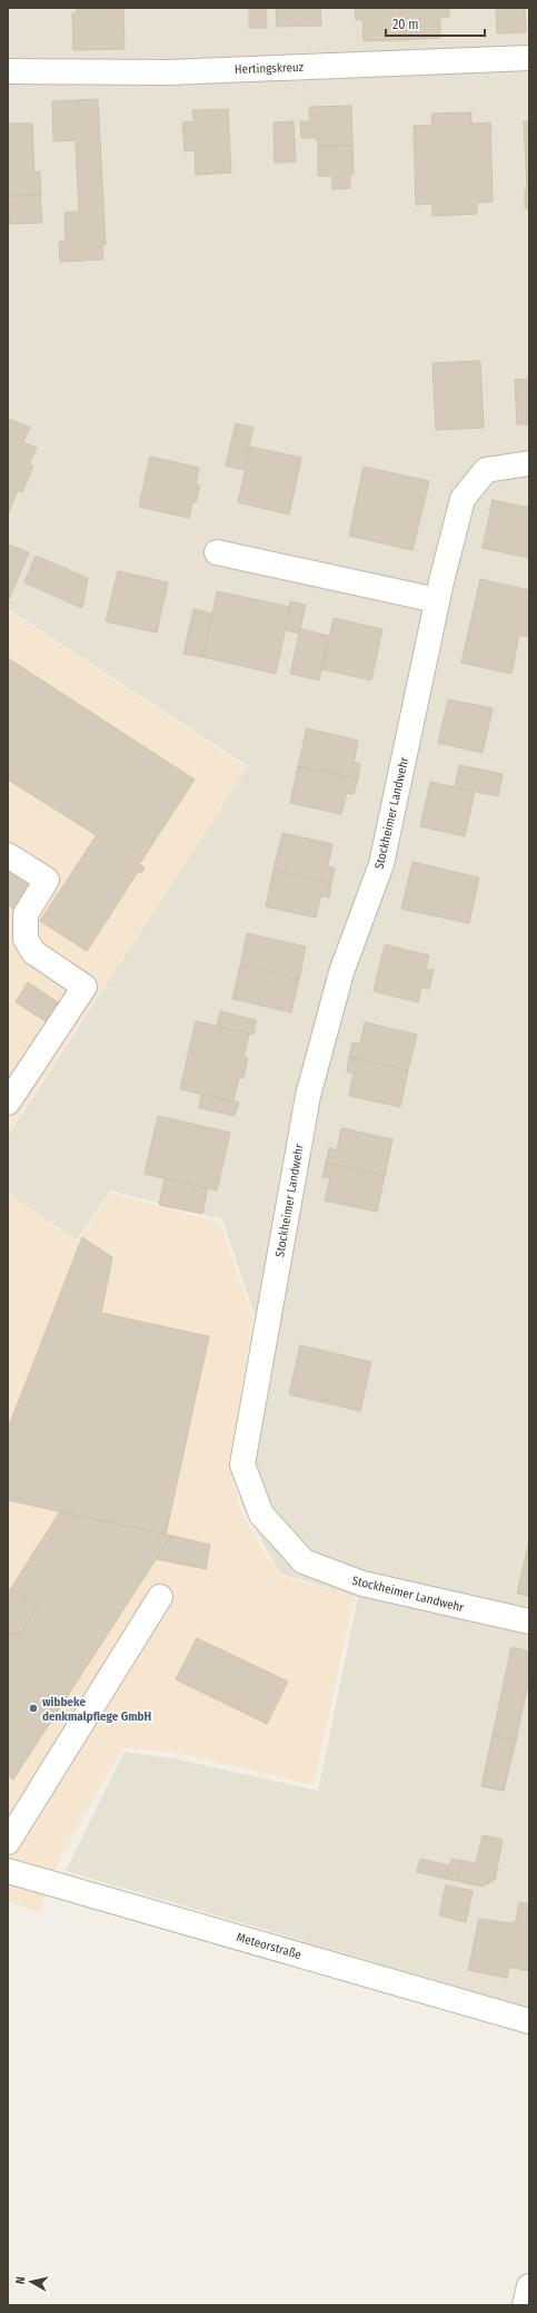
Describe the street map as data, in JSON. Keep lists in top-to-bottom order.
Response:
{
  "streets": {
    "street": ["Hertingskreuz", "Stockheimer Landwehr", "Meteorstraße"]
  },
  "places": ["wibbeke denkmalpflege GmbH"],
  "scale_bar": "20 m",
  "north": "left"
}
